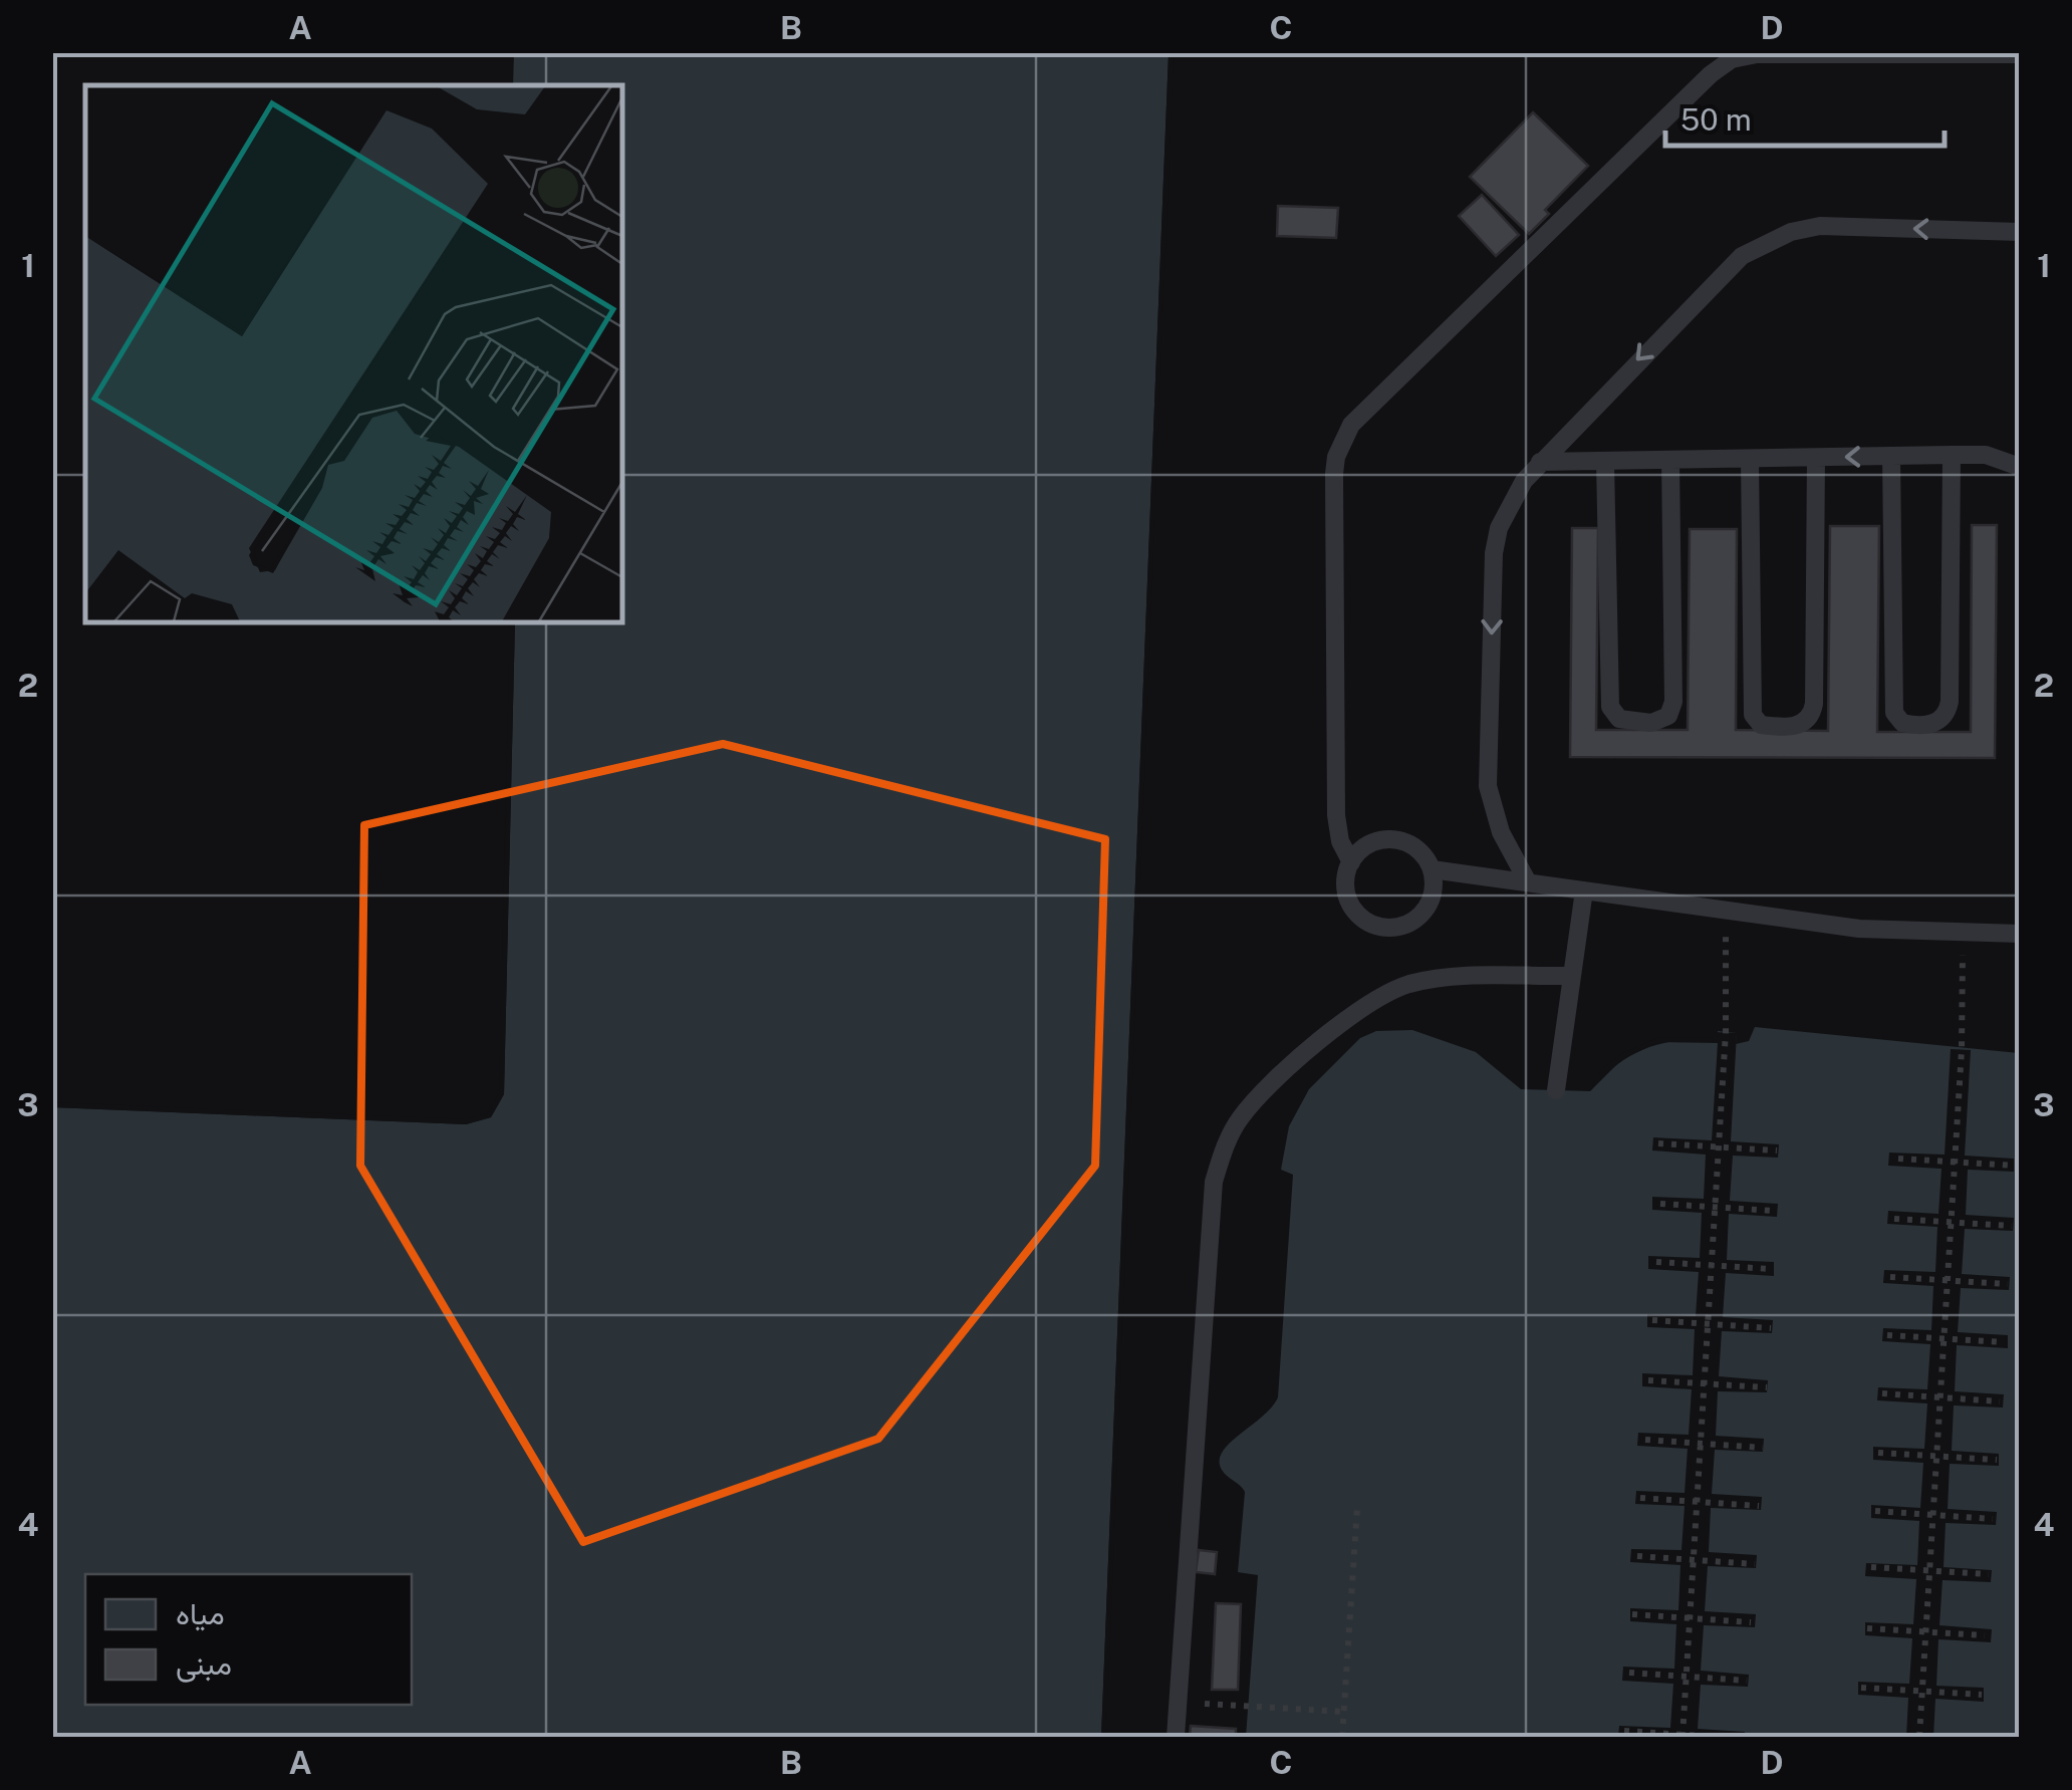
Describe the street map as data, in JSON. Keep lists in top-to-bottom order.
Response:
{
  "legend": ["مياه", "مبنى"],
  "scale_bar": "50 m",
  "grid": {
    "columns": [
      "A",
      "B",
      "C",
      "D"
    ],
    "rows": [
      "1",
      "2",
      "3",
      "4"
    ]
  }
}
